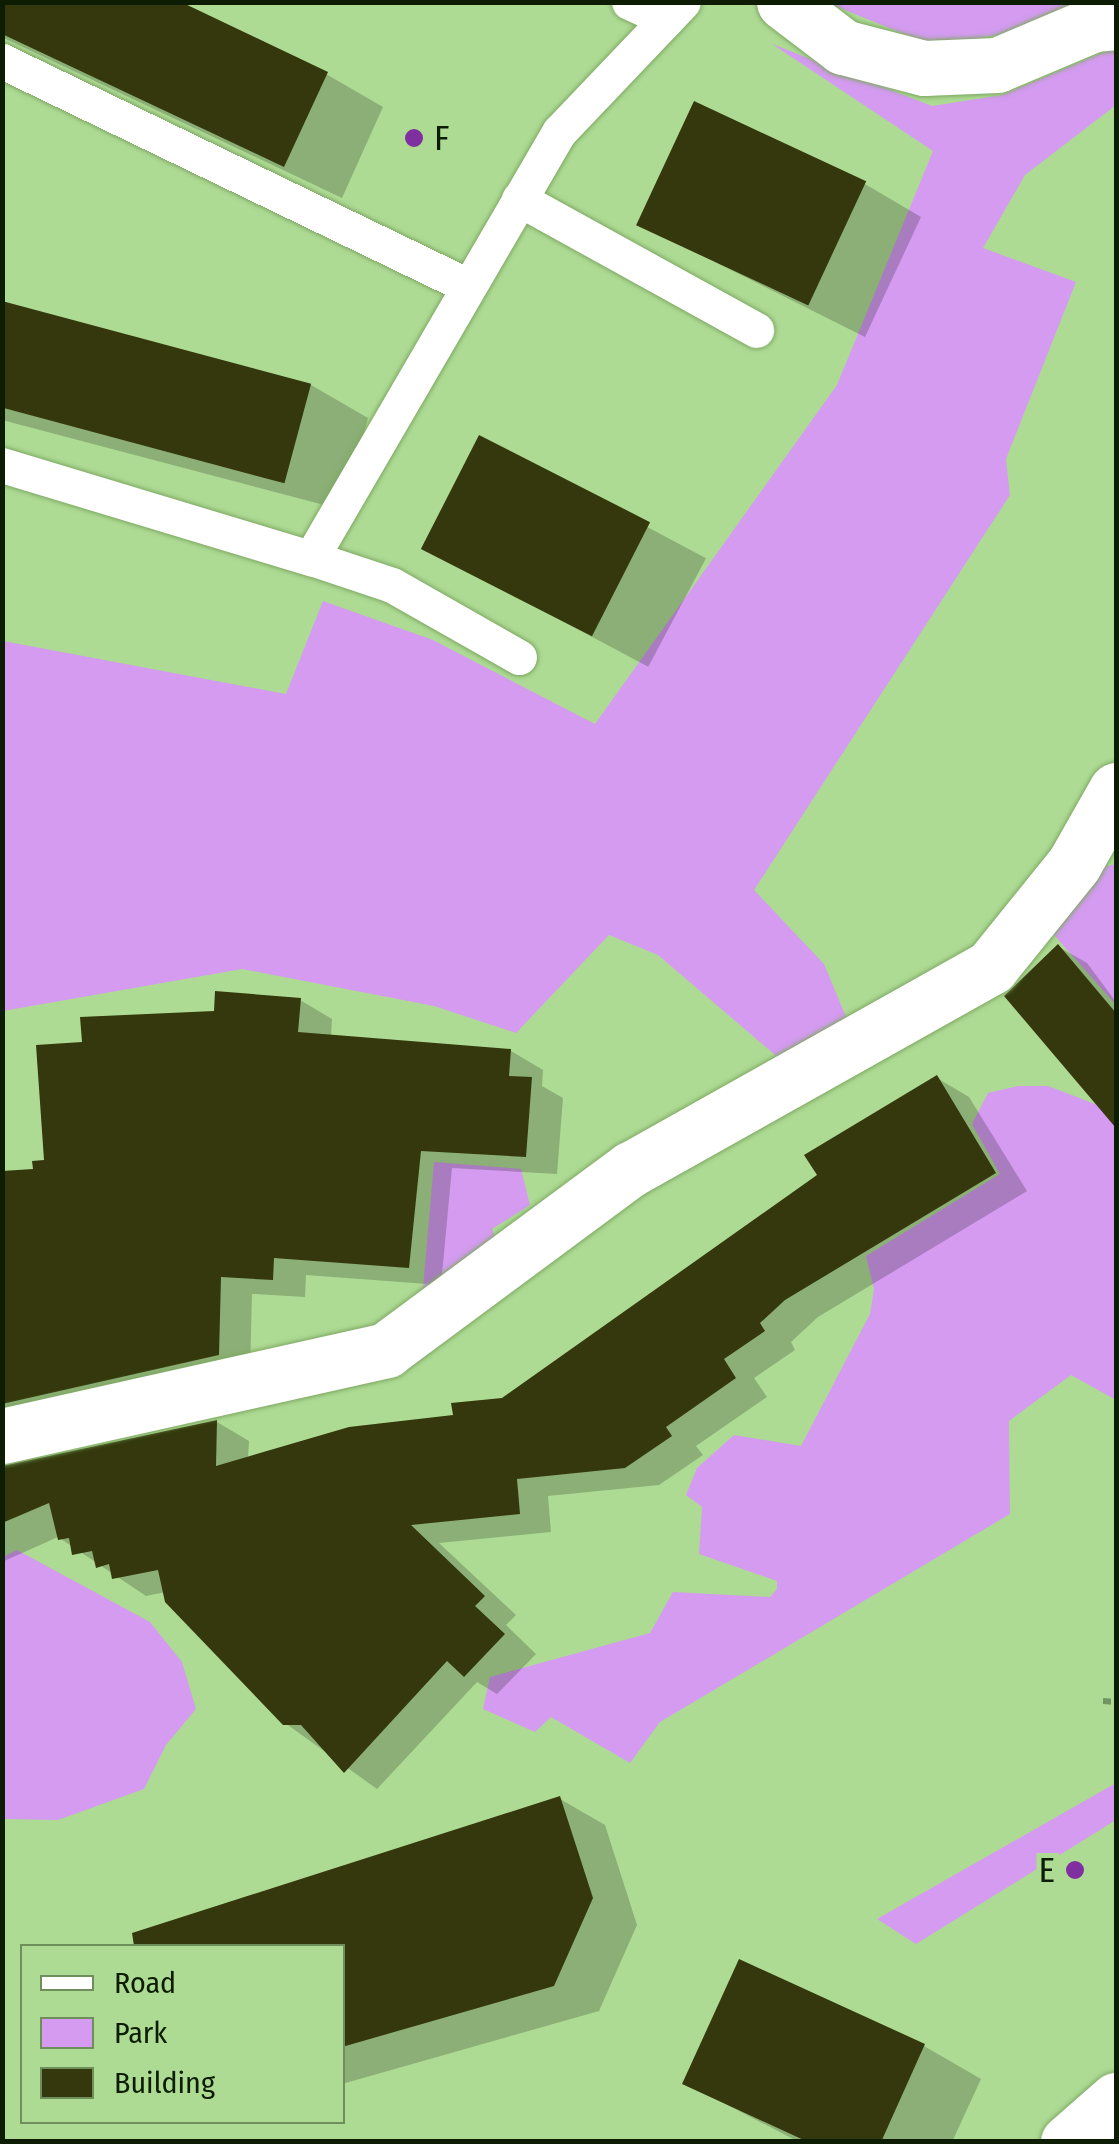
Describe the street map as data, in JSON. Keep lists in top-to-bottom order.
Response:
{
  "places": ["F", "E"],
  "legend": ["Road", "Park", "Building"]
}
